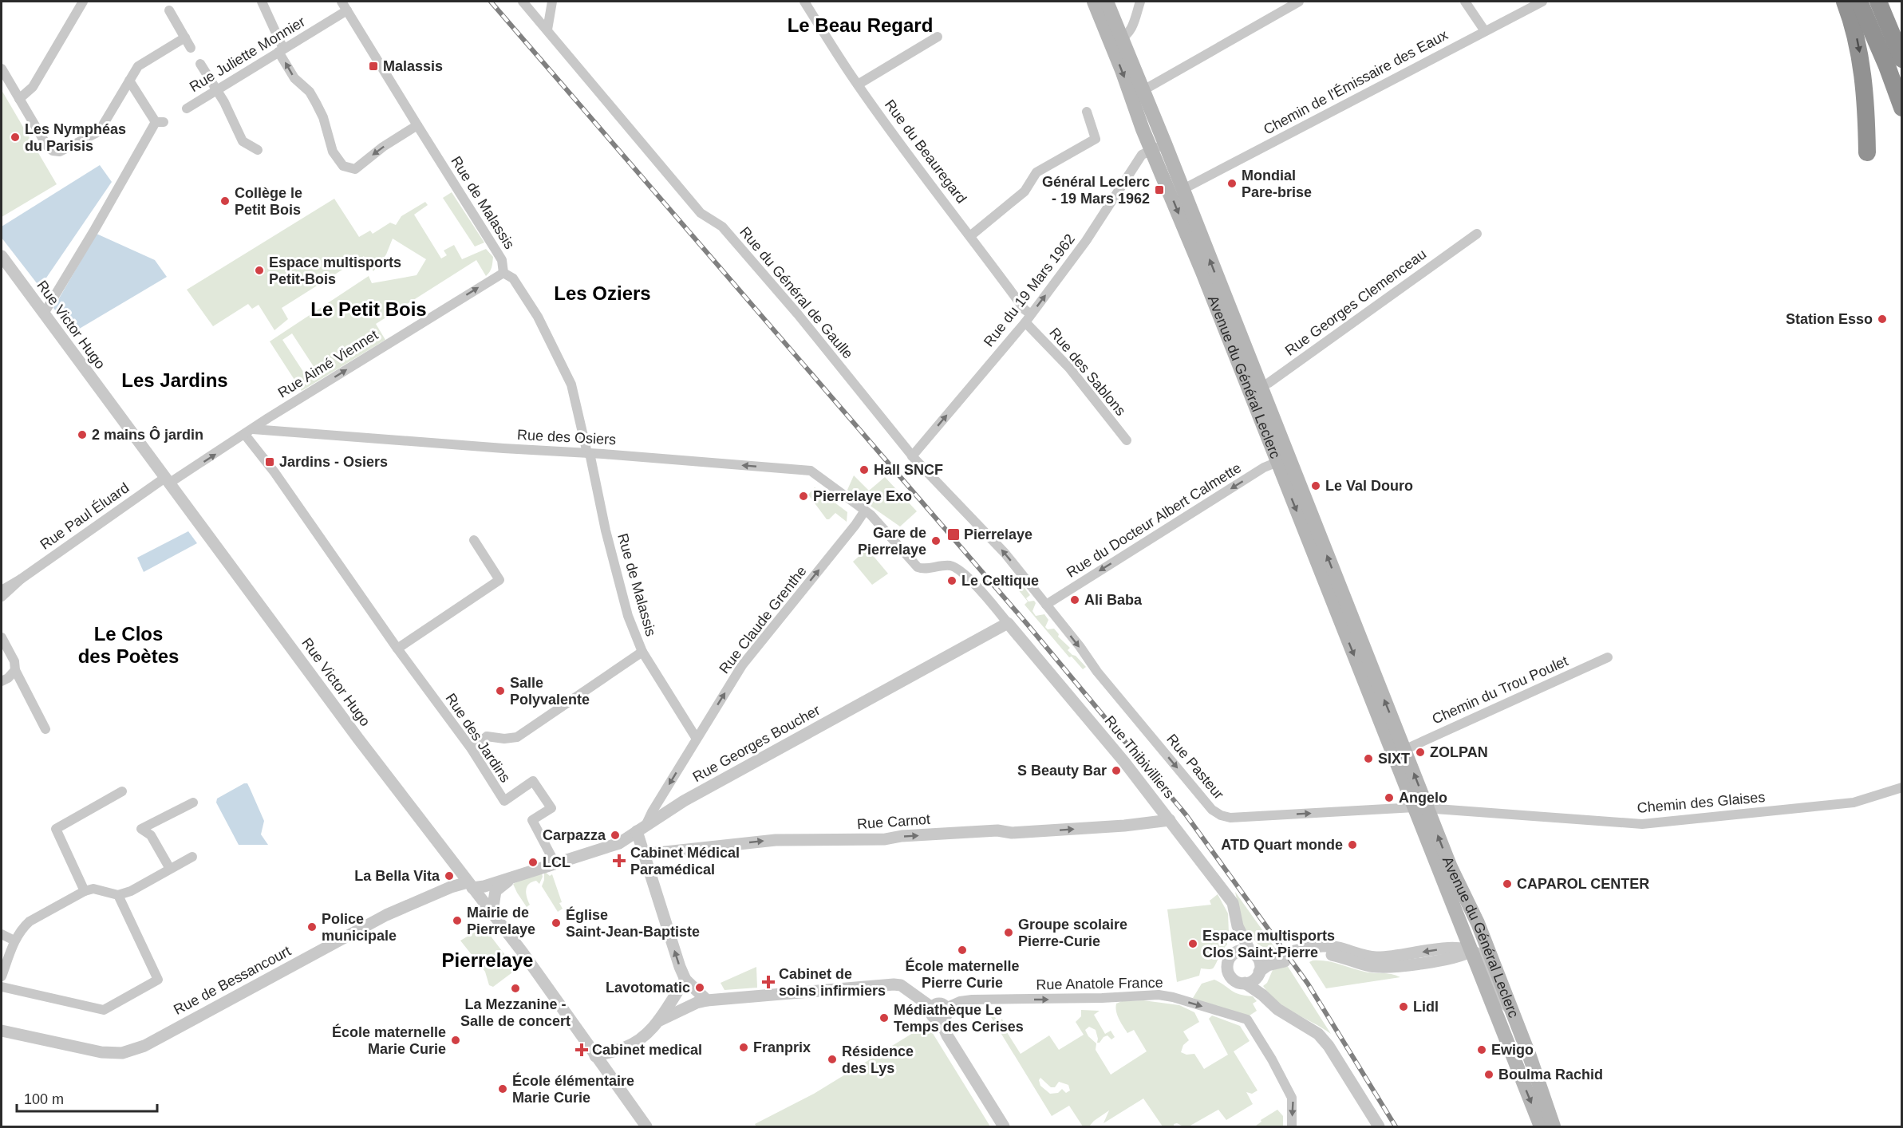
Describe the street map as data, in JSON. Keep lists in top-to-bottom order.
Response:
{
  "streets": {
    "main road": ["Avenue du Général Leclerc"],
    "street": [
      "Rue Juliette Monnier",
      "Chemin de l'Émissaire des Eaux",
      "Rue du Beauregard",
      "Rue de Malassis",
      "Rue du 19 Mars 1962",
      "Rue du Général de Gaulle",
      "Rue Georges Clemenceau",
      "Rue Victor Hugo",
      "Rue Aimé Viennet",
      "Rue des Sablons",
      "Rue des Osiers",
      "Rue Paul Éluard",
      "Rue du Docteur Albert Calmette",
      "Rue Claude Grenthe",
      "Chemin du Trou Poulet",
      "Rue des Jardins",
      "Rue Georges Boucher",
      "Rue Thibivilliers",
      "Rue Pasteur",
      "Chemin des Glaises",
      "Rue Carnot",
      "Rue de Bessancourt",
      "Rue Anatole France"
    ]
  },
  "crossings": [
    ["Rue Juliette Monnier", "Rue de Malassis"],
    ["Chemin de l'Émissaire des Eaux", "Avenue du Général Leclerc"],
    ["Rue du Beauregard", "Rue du 19 Mars 1962"],
    ["Rue du Beauregard", "Rue des Sablons"],
    ["Rue de Malassis", "Rue Aimé Viennet"],
    ["Rue de Malassis", "Rue des Osiers"],
    ["Rue de Malassis", "Rue Claude Grenthe"],
    ["Rue du 19 Mars 1962", "Rue du Général de Gaulle"],
    ["Rue du 19 Mars 1962", "Rue des Sablons"],
    ["Rue du 19 Mars 1962", "Avenue du Général Leclerc"],
    ["Rue du Général de Gaulle", "Rue du Docteur Albert Calmette"],
    ["Rue du Général de Gaulle", "Rue Pasteur"],
    ["Rue Georges Clemenceau", "Avenue du Général Leclerc"],
    ["Rue Victor Hugo", "Rue Aimé Viennet"],
    ["Rue Victor Hugo", "Rue Paul Éluard"],
    ["Rue Victor Hugo", "Rue Georges Boucher"],
    ["Rue Victor Hugo", "Rue de Bessancourt"],
    ["Rue Aimé Viennet", "Rue des Osiers"],
    ["Rue Aimé Viennet", "Rue Paul Éluard"],
    ["Rue Aimé Viennet", "Rue des Jardins"],
    ["Avenue du Général Leclerc", "Rue du Docteur Albert Calmette"],
    ["Avenue du Général Leclerc", "Chemin du Trou Poulet"],
    ["Avenue du Général Leclerc", "Rue Pasteur"],
    ["Avenue du Général Leclerc", "Chemin des Glaises"],
    ["Rue des Osiers", "Rue Claude Grenthe"],
    ["Rue des Osiers", "Rue des Jardins"],
    ["Rue des Osiers", "Rue Georges Boucher"],
    ["Rue des Osiers", "Rue Thibivilliers"],
    ["Rue du Docteur Albert Calmette", "Rue Pasteur"],
    ["Rue Claude Grenthe", "Rue Georges Boucher"],
    ["Rue des Jardins", "Rue Georges Boucher"],
    ["Rue Georges Boucher", "Rue Thibivilliers"],
    ["Rue Georges Boucher", "Rue de Bessancourt"],
    ["Rue Thibivilliers", "Rue Carnot"],
    ["Rue Pasteur", "Chemin des Glaises"]
  ],
  "one_way": [
    "Rue du 19 Mars 1962",
    "Rue Aimé Viennet",
    "Rue du Docteur Albert Calmette",
    "Rue Pasteur",
    "Rue Carnot",
    "Rue Anatole France"
  ],
  "districts": [
    "Le Beau Regard",
    "Les Oziers",
    "Le Petit Bois",
    "Les Jardins",
    "Le Clos des Poètes",
    "Pierrelaye"
  ],
  "places": {
    "transit": [
      "Malassis",
      "Général Leclerc - 19 Mars 1962",
      "Jardins - Osiers",
      "Pierrelaye"
    ],
    "other": [
      "Les Nymphéas du Parisis",
      "Mondial Pare-brise",
      "Collège le Petit Bois",
      "Espace multisports Petit-Bois",
      "Station Esso",
      "2 mains Ô jardin",
      "Hall SNCF",
      "Le Val Douro",
      "Pierrelaye Exo",
      "Gare de Pierrelaye",
      "Le Celtique",
      "Ali Baba",
      "Salle Polyvalente",
      "ZOLPAN",
      "SIXT",
      "S Beauty Bar",
      "Angelo",
      "Carpazza",
      "ATD Quart monde",
      "LCL",
      "La Bella Vita",
      "CAPAROL CENTER",
      "Mairie de Pierrelaye",
      "Église Saint-Jean-Baptiste",
      "Police municipale",
      "Groupe scolaire Pierre-Curie",
      "Espace multisports Clos Saint-Pierre",
      "École maternelle Pierre Curie",
      "Lavotomatic",
      "La Mezzanine - Salle de concert",
      "Lidl",
      "Médiathèque Le Temps des Cerises",
      "École maternelle Marie Curie",
      "Franprix",
      "Ewigo",
      "Résidence des Lys",
      "Boulma Rachid",
      "École élémentaire Marie Curie"
    ],
    "health": ["Cabinet Médical Paramédical", "Cabinet de soins infirmiers", "Cabinet medical"]
  },
  "scale_bar": "100 m"
}
